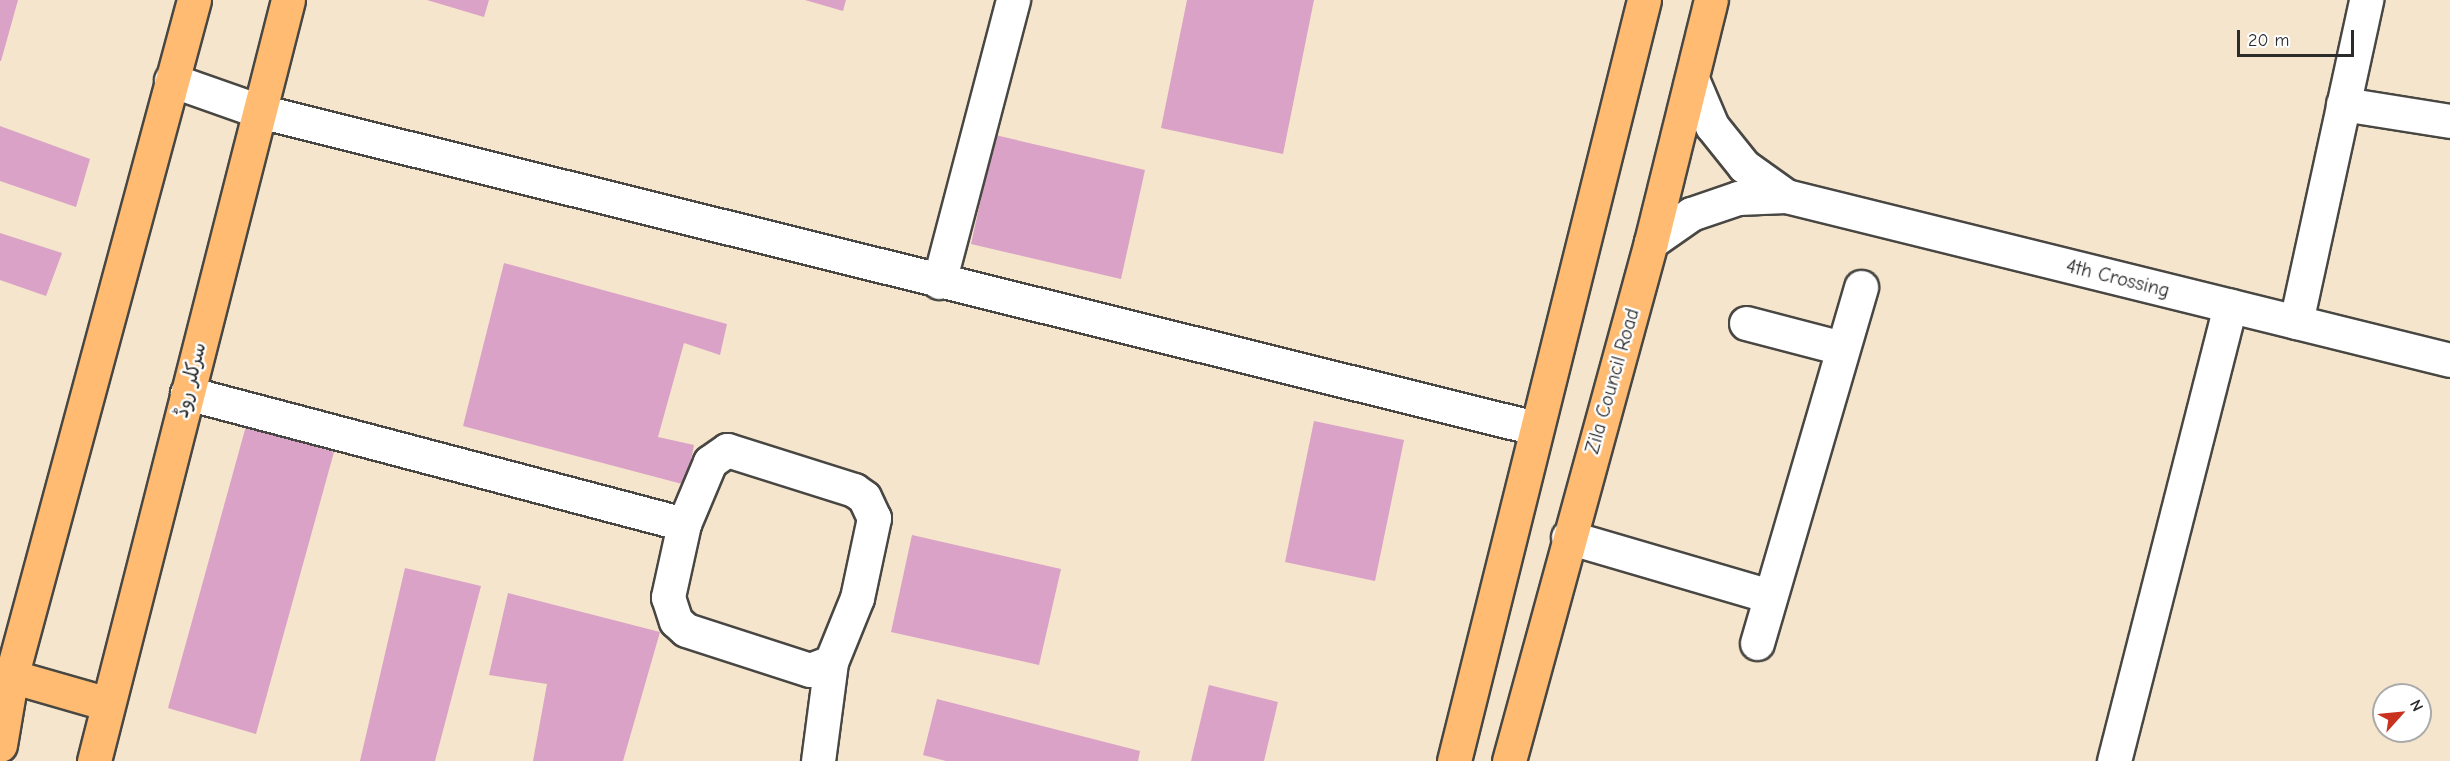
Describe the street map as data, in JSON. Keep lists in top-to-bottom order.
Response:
{
  "streets": {
    "main road": ["سرکلر روڈ", "Zila Council Road"],
    "street": ["4th Crossing"]
  },
  "crossings": [
    ["4th Crossing", "Zila Council Road"]
  ],
  "scale_bar": "20 m",
  "north": "top right"
}
